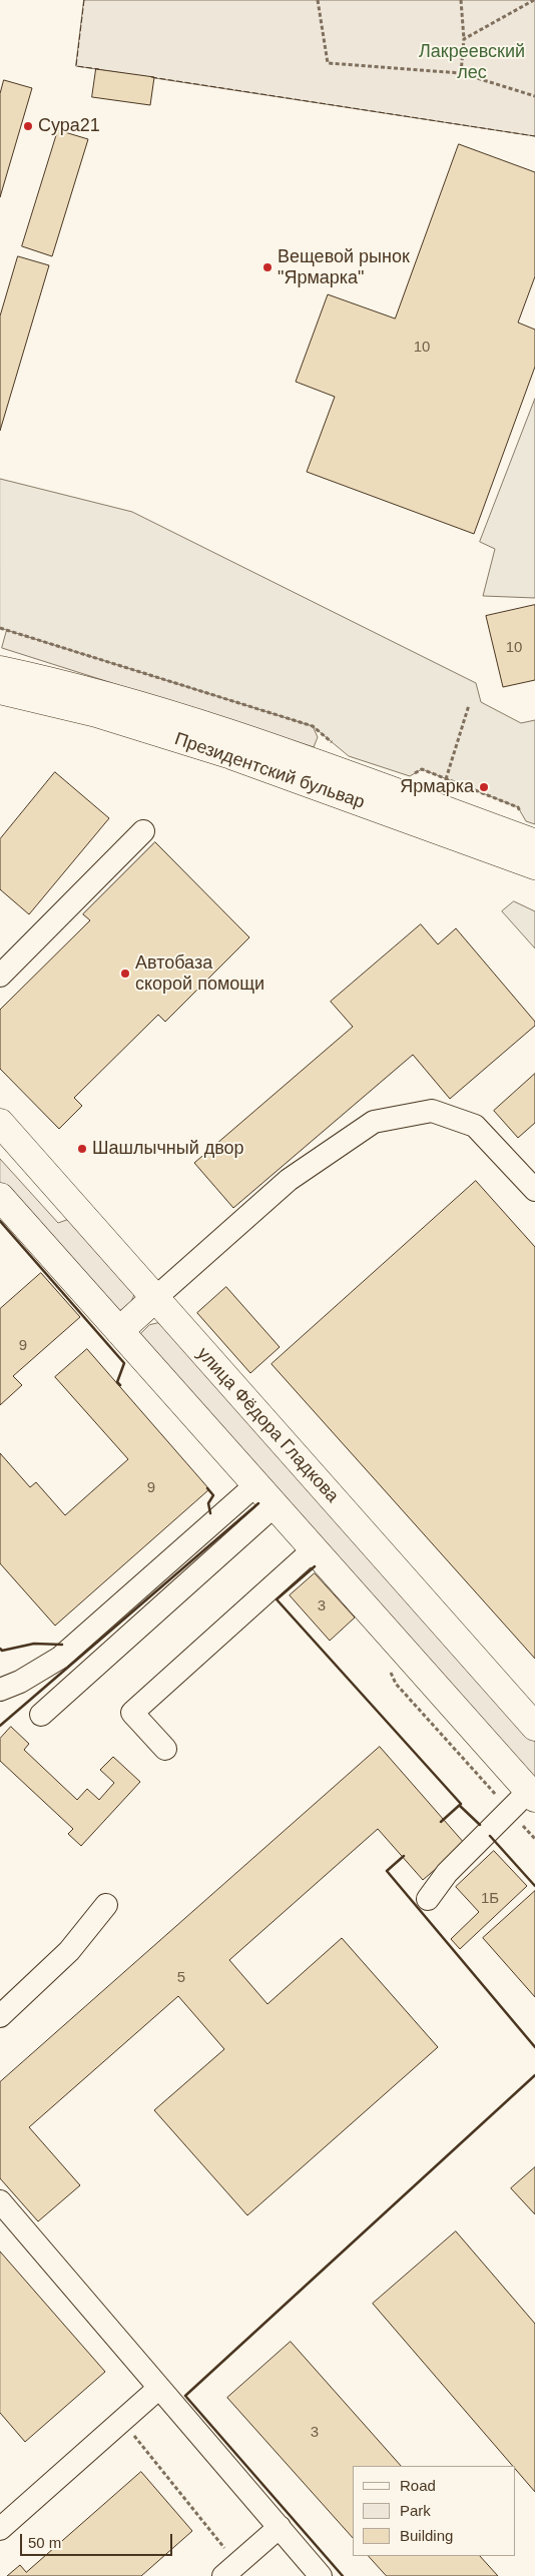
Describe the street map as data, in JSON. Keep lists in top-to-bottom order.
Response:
{
  "streets": {
    "main road": ["Президентский бульвар", "улица Фёдора Гладкова"]
  },
  "parks": ["Лакреевский лес"],
  "places": [
    "Сура21",
    "Вещевой рынок \"Ярмарка\"",
    "Ярмарка",
    "Автобаза скорой помощи",
    "Шашлычный двор"
  ],
  "house_numbers": [
    "10",
    "10",
    "9",
    "9",
    "3",
    "1Б",
    "5",
    "3"
  ],
  "legend": ["Road", "Park", "Building"],
  "scale_bar": "50 m"
}
